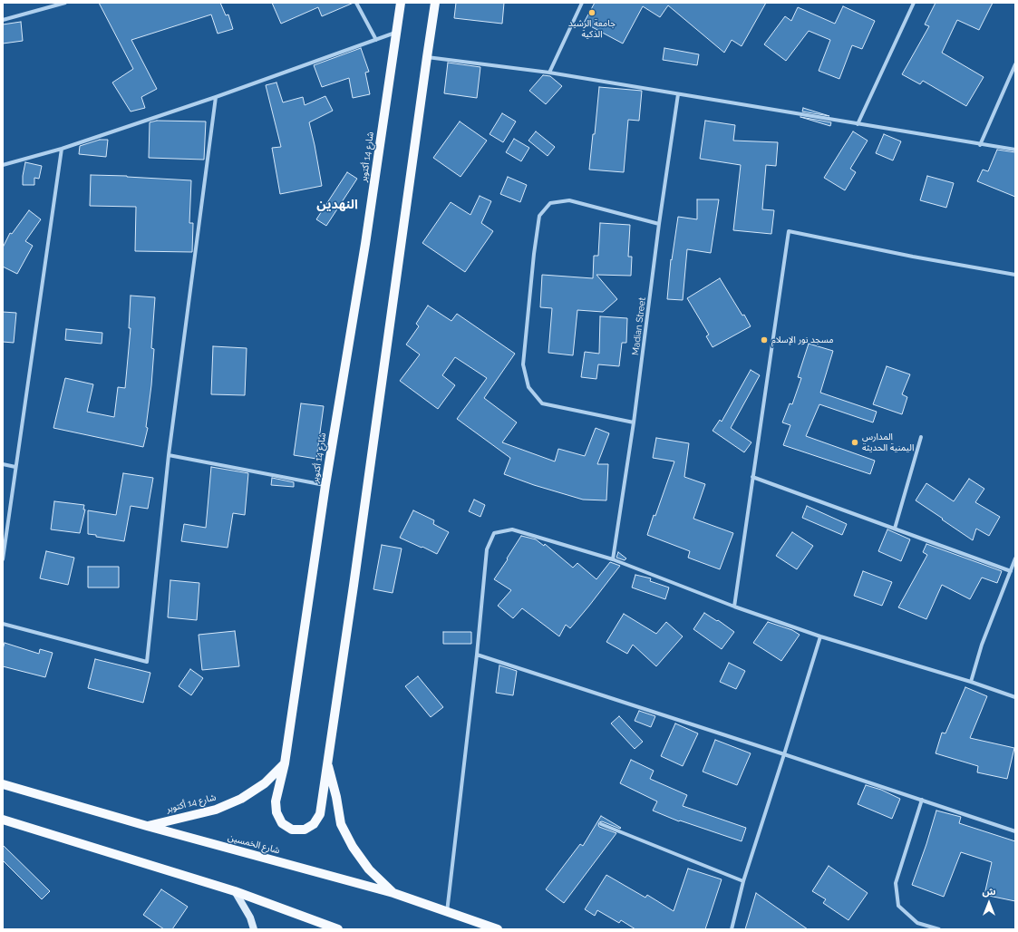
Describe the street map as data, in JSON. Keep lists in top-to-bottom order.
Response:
{
  "streets": {
    "main road": ["شارع 14 أكتوبر", "شارع الخمسين"],
    "street": ["Madian Street"]
  },
  "crossings": [
    ["شارع 14 أكتوبر", "شارع الخمسين"]
  ],
  "districts": ["النهدين"],
  "places": ["جامعة الرشيد الذكية", "مسجد نور الإسلام", "المدارس اليمنية الحديثة"],
  "north": "top"
}
